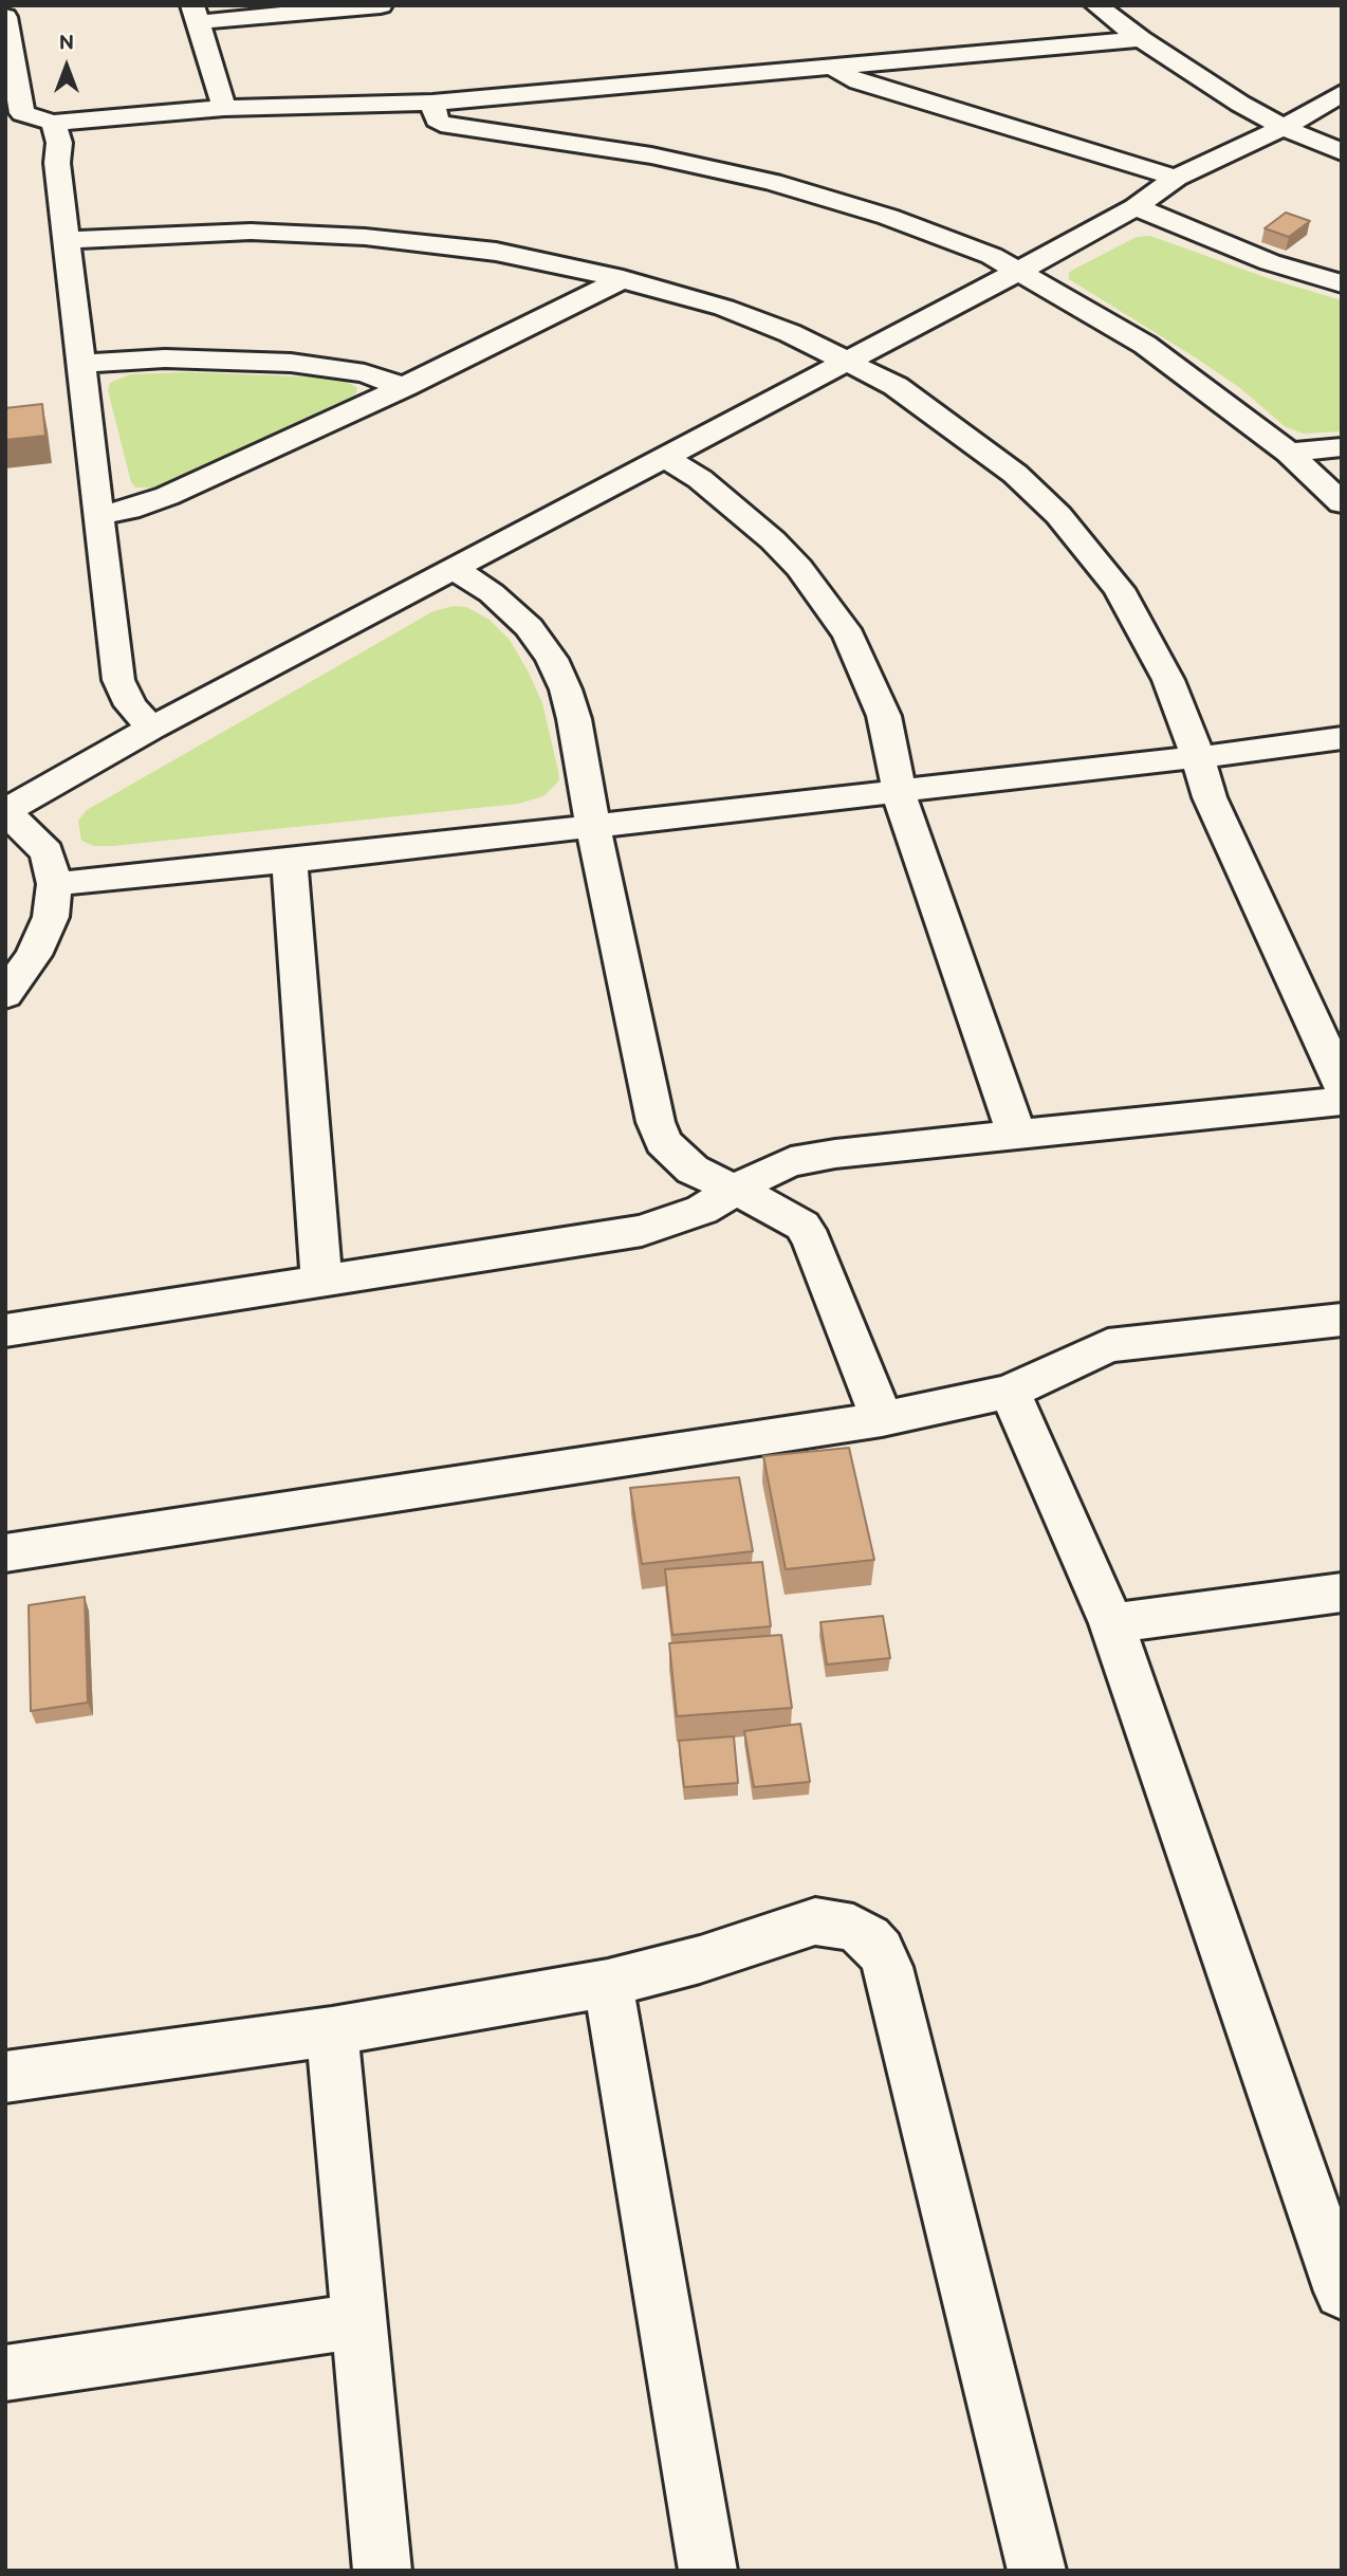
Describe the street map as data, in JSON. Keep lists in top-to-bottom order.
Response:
{
  "north": "top"
}
